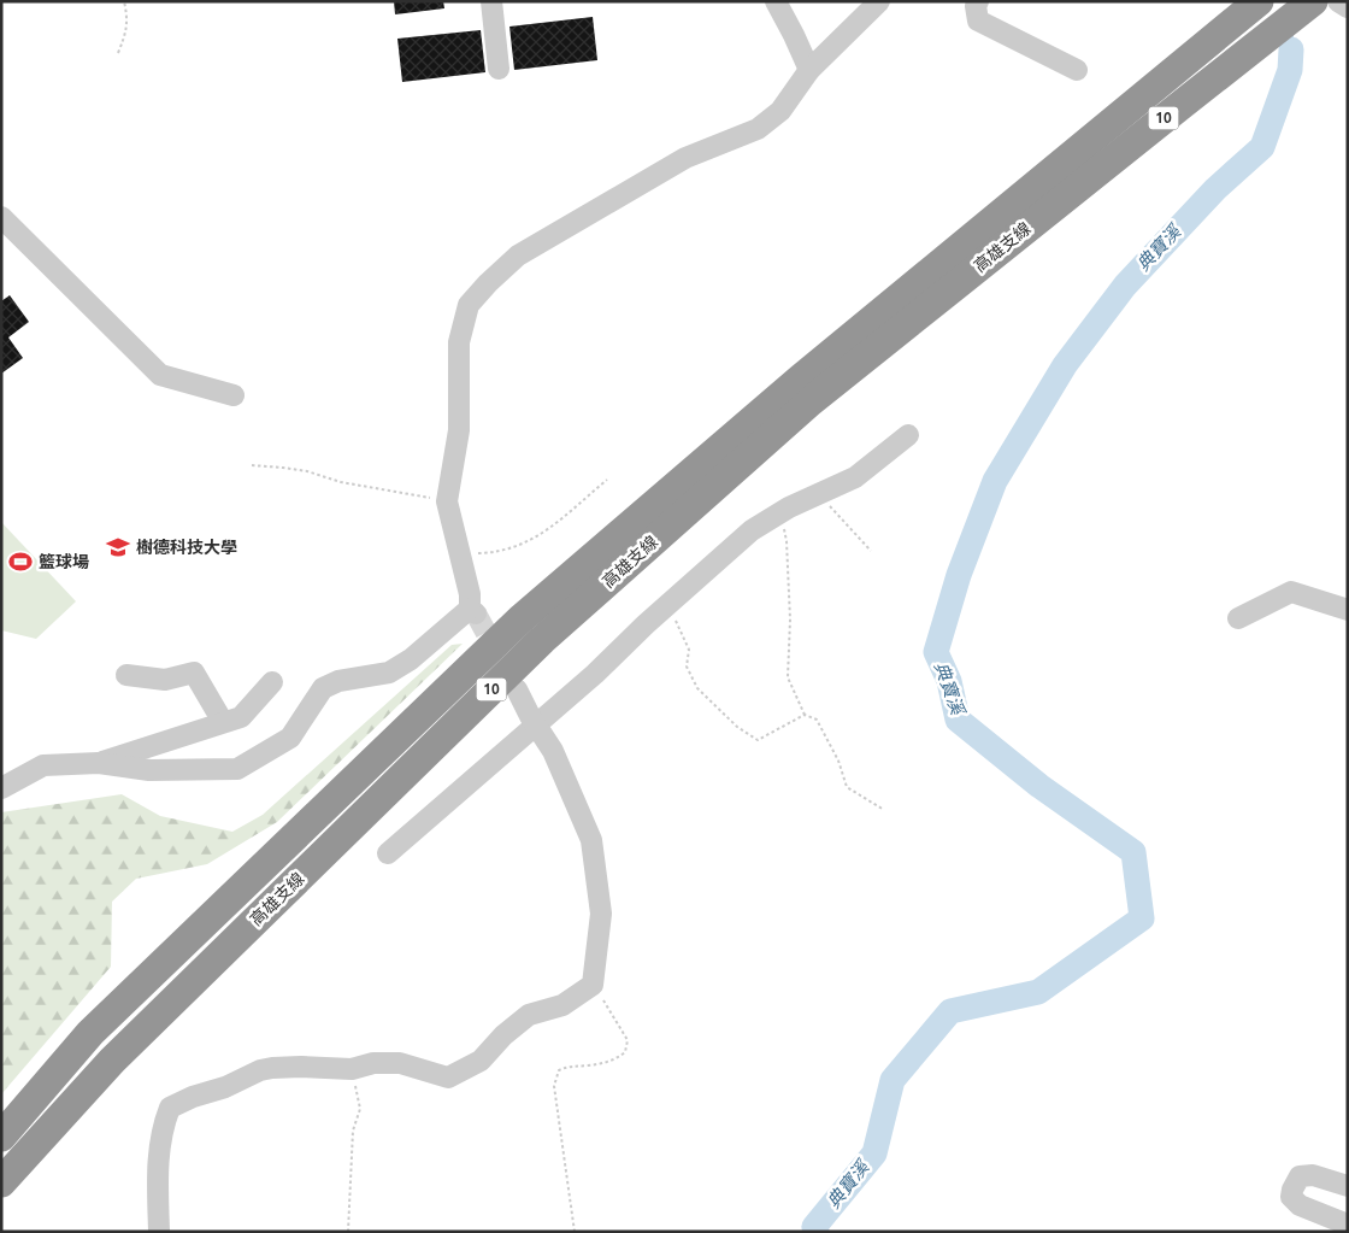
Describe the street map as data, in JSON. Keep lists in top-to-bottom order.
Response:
{
  "streets": {
    "highway": ["10", "高雄支線"]
  },
  "water": ["典寶溪"],
  "places": {
    "school or university": ["樹德科技大學"],
    "sports": ["籃球場"]
  }
}
